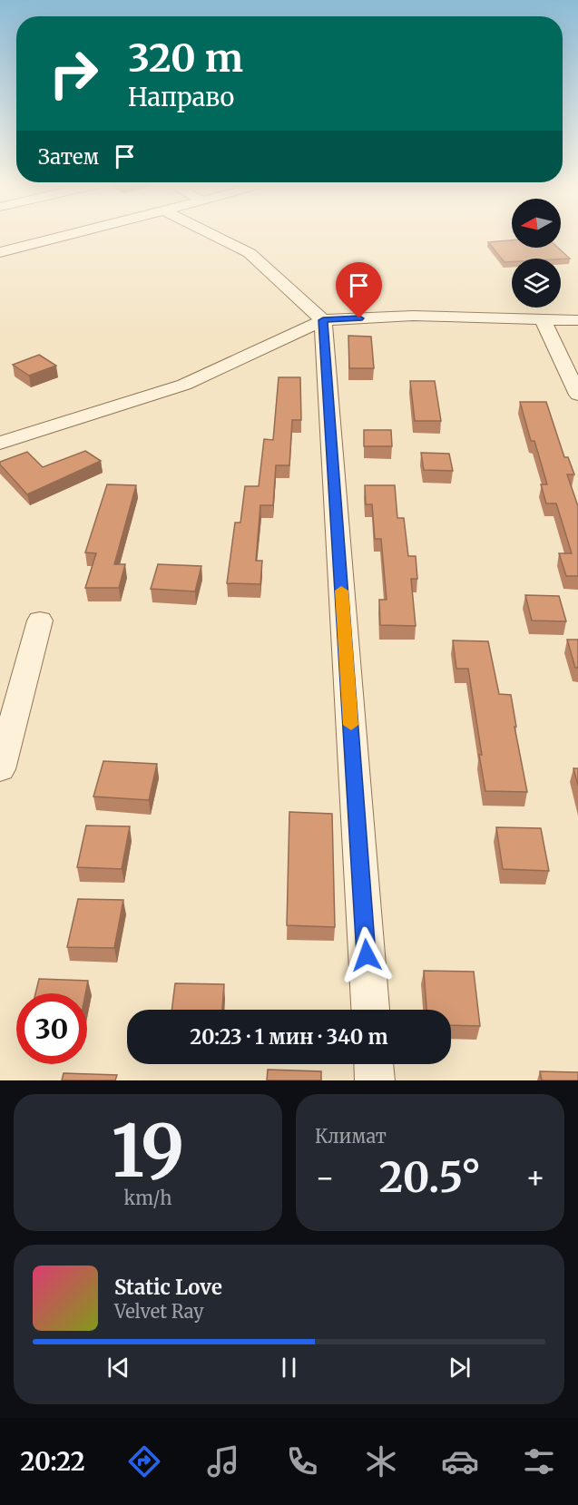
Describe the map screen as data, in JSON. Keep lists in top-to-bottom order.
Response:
{
  "north": "left",
  "page": {
    "turn": ["320 m", "Направо"],
    "then": "Затем",
    "limit": "30",
    "trip": "20:23 · 1 мин · 340 m",
    "tile": [
      ["19", "km/h"],
      "Климат"
    ],
    "heat": ["−", "20.5°", "+"],
    "song": ["Static Love", "Velvet Ray"],
    "tabs": "20:22"
  }
}
